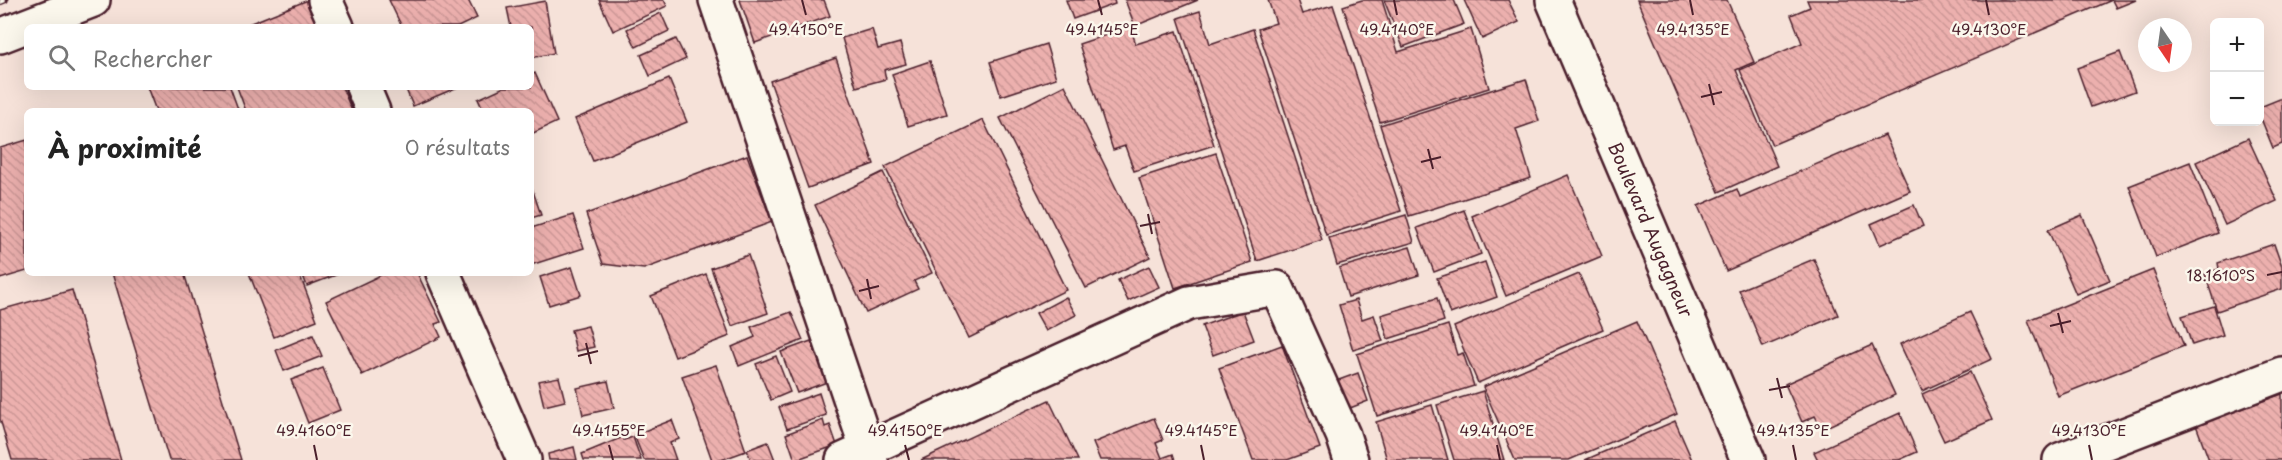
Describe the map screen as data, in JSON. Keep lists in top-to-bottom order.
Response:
{
  "streets": {
    "street": ["Boulevard Augagneur"]
  },
  "north": "bottom",
  "page": {
    "map_buttons": ["+", "−"],
    "search": "Rechercher",
    "heading": ["À proximité", "0 résultats"]
  },
  "coordinates": [
    "49.4150°E",
    "49.4145°E",
    "49.4140°E",
    "49.4135°E",
    "49.4130°E",
    "18.1610°S",
    "49.4160°E",
    "49.4155°E"
  ]
}
